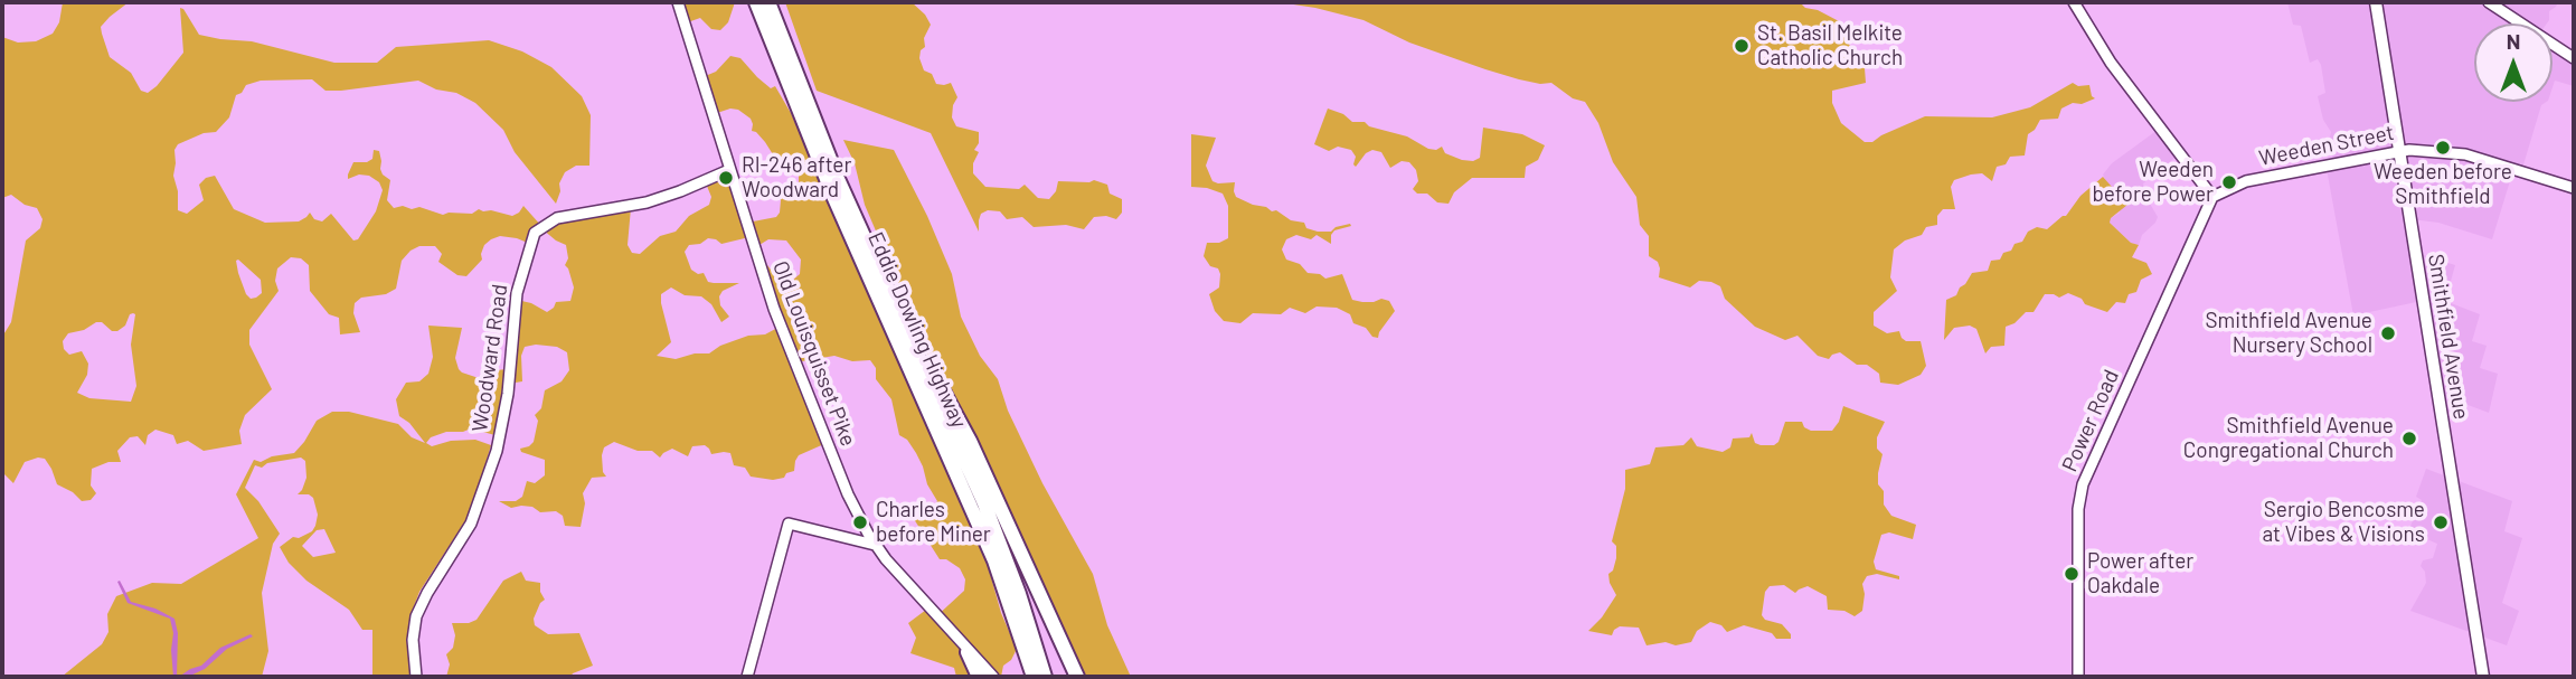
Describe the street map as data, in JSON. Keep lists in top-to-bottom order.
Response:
{
  "streets": {
    "highway": ["Eddie Dowling Highway"],
    "main road": [
      "Weeden Street",
      "Smithfield Avenue",
      "Old Louisquisset Pike",
      "Woodward Road",
      "Power Road"
    ]
  },
  "crossings": [
    ["Weeden Street", "Smithfield Avenue"],
    ["Weeden Street", "Power Road"],
    ["Old Louisquisset Pike", "Woodward Road"]
  ],
  "places": [
    "St. Basil Melkite Catholic Church",
    "Weeden before Smithfield",
    "RI-246 after Woodward",
    "Weeden before Power",
    "Smithfield Avenue Nursery School",
    "Smithfield Avenue Congregational Church",
    "Charles before Miner",
    "Sergio Bencosme at Vibes & Visions",
    "Power after Oakdale"
  ],
  "north": "top"
}
